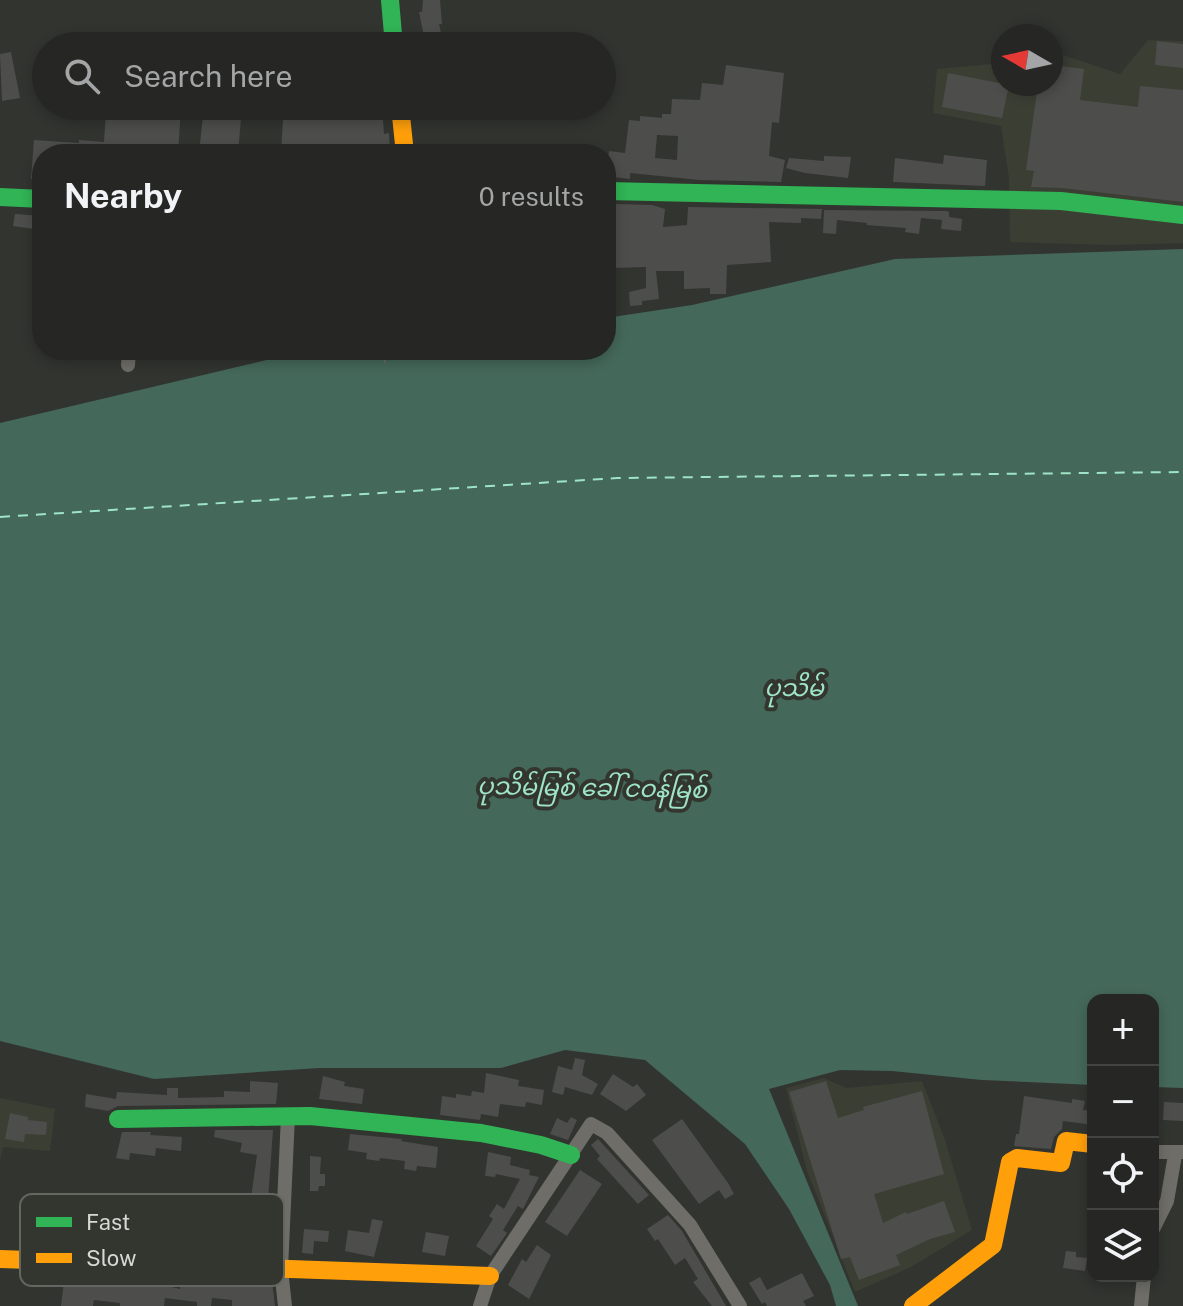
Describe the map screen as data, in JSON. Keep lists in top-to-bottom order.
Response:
{
  "water": ["ပုသိမ်", "ပုသိမ်မြစ် ခေါ် ငဝန်မြစ်"],
  "legend": ["Fast", "Slow"],
  "north": "left",
  "page": {
    "search": "Search here",
    "heading": ["Nearby", "0 results"],
    "map_buttons": ["+", "−"]
  }
}
